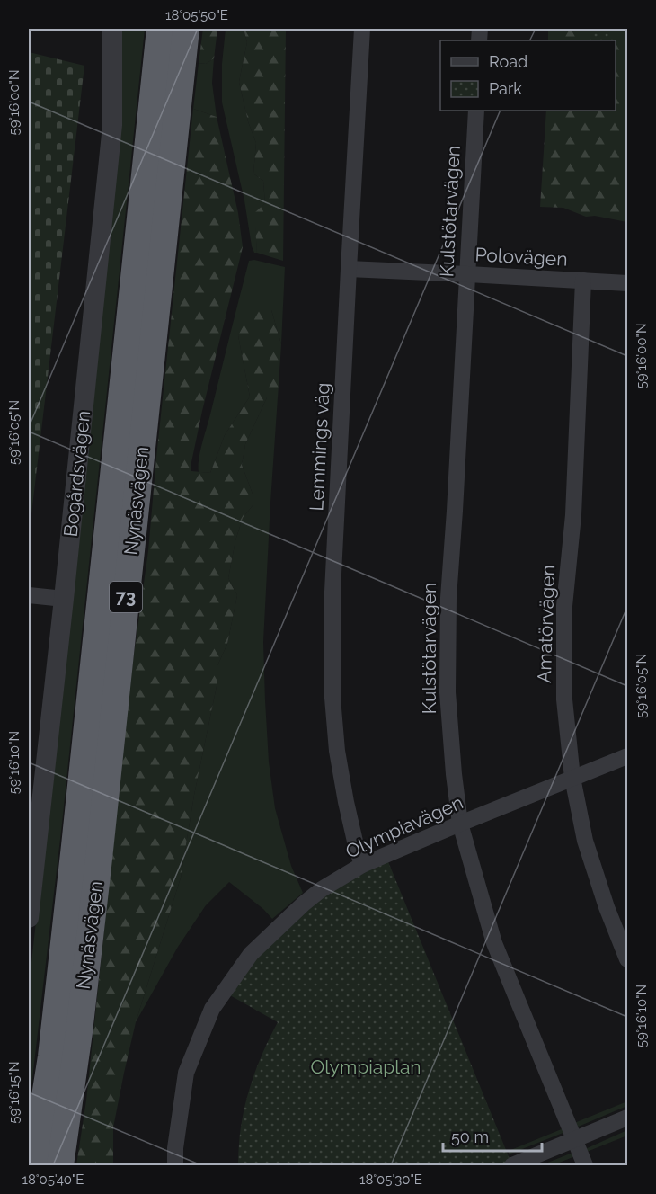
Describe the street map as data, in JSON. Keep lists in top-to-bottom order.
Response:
{
  "streets": {
    "highway": ["Nynäsvägen", "73"],
    "street": [
      "Kulstötarvägen",
      "Polovägen",
      "Lemmings väg",
      "Bogårdsvägen",
      "Amatörvägen",
      "Olympiavägen"
    ]
  },
  "crossings": [
    ["Kulstötarvägen", "Polovägen"],
    ["Kulstötarvägen", "Olympiavägen"],
    ["Polovägen", "Lemmings väg"],
    ["Polovägen", "Amatörvägen"],
    ["Lemmings väg", "Olympiavägen"],
    ["Amatörvägen", "Olympiavägen"]
  ],
  "parks": ["Olympiaplan"],
  "legend": ["Road", "Park"],
  "scale_bar": "50 m",
  "coordinates": [
    "18°05'50\"E",
    "59°16'00\"N",
    "59°16'05\"N",
    "59°16'10\"N",
    "59°16'15\"N",
    "18°05'40\"E",
    "18°05'30\"E"
  ]
}
